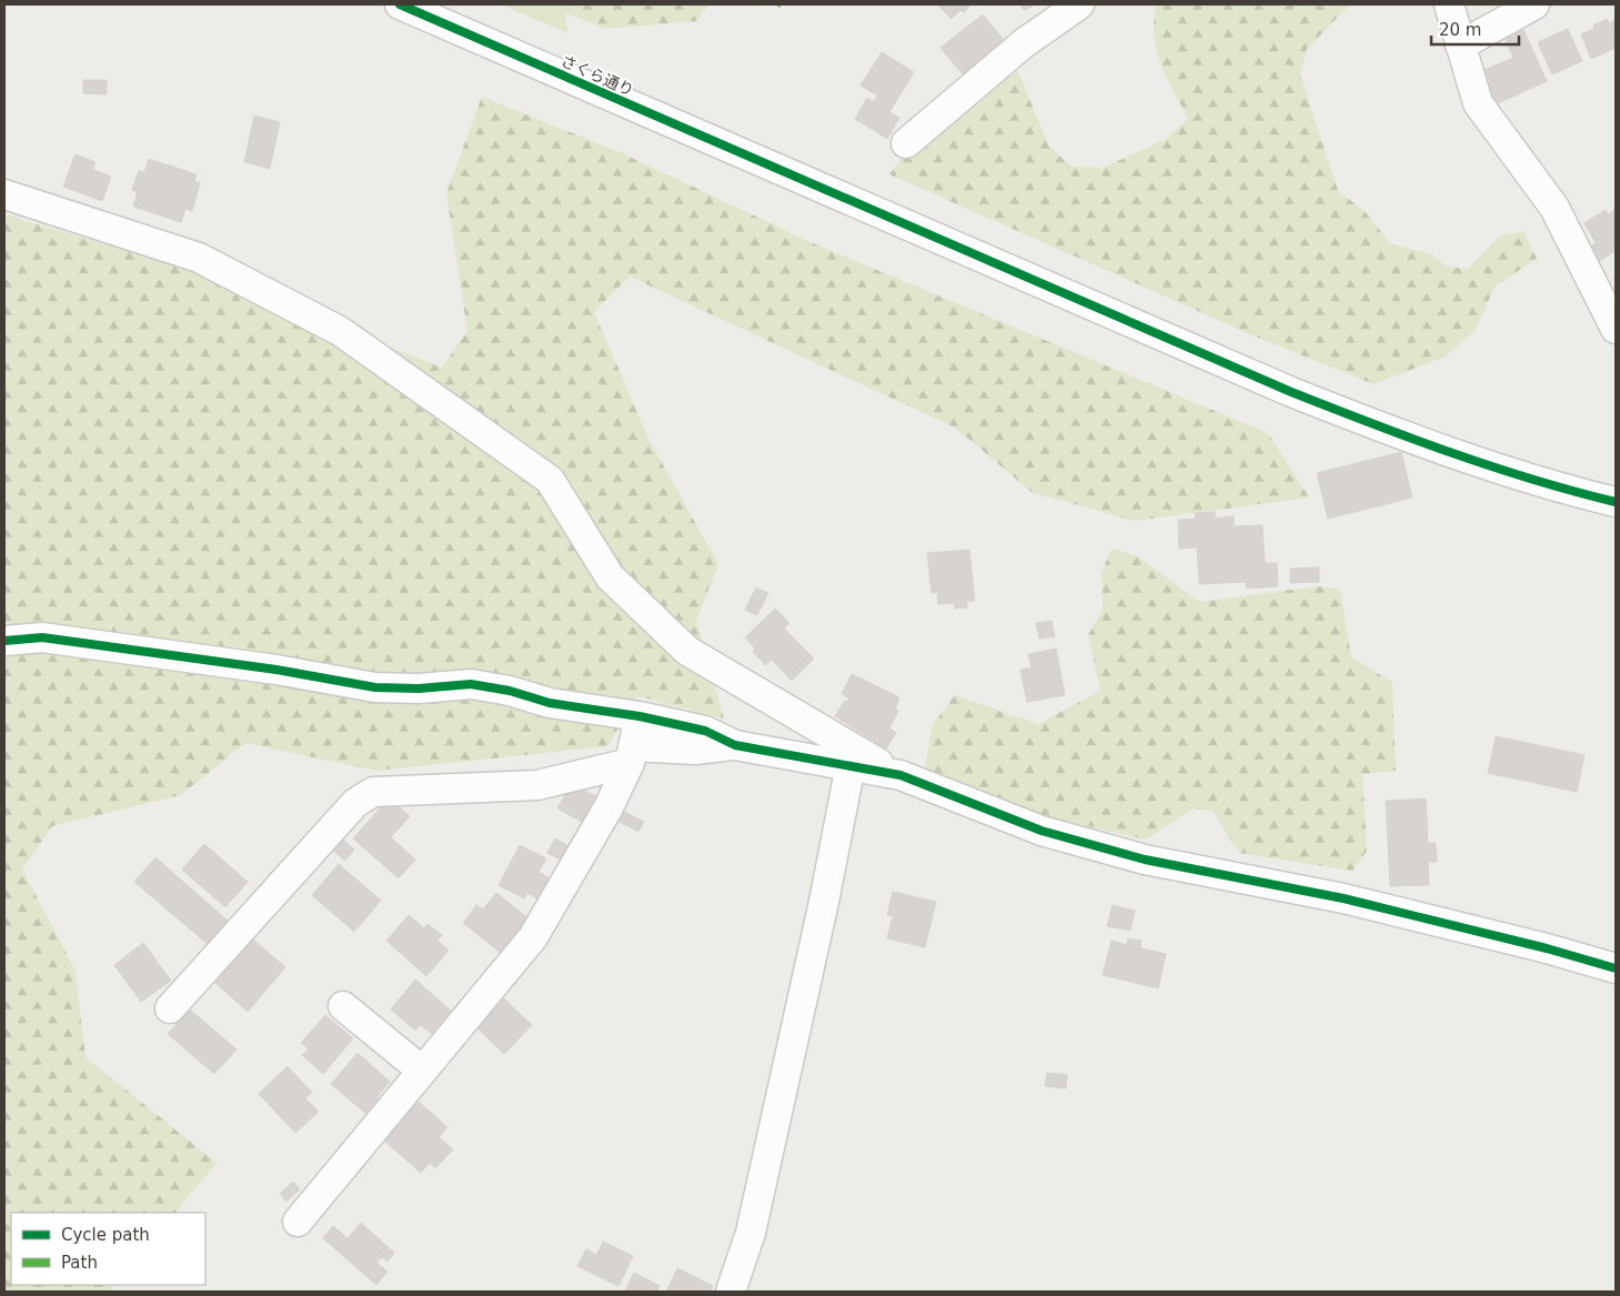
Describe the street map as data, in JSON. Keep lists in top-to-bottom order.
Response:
{
  "streets": {
    "street": ["さくら通り"]
  },
  "legend": ["Cycle path", "Path"],
  "scale_bar": "20 m"
}
